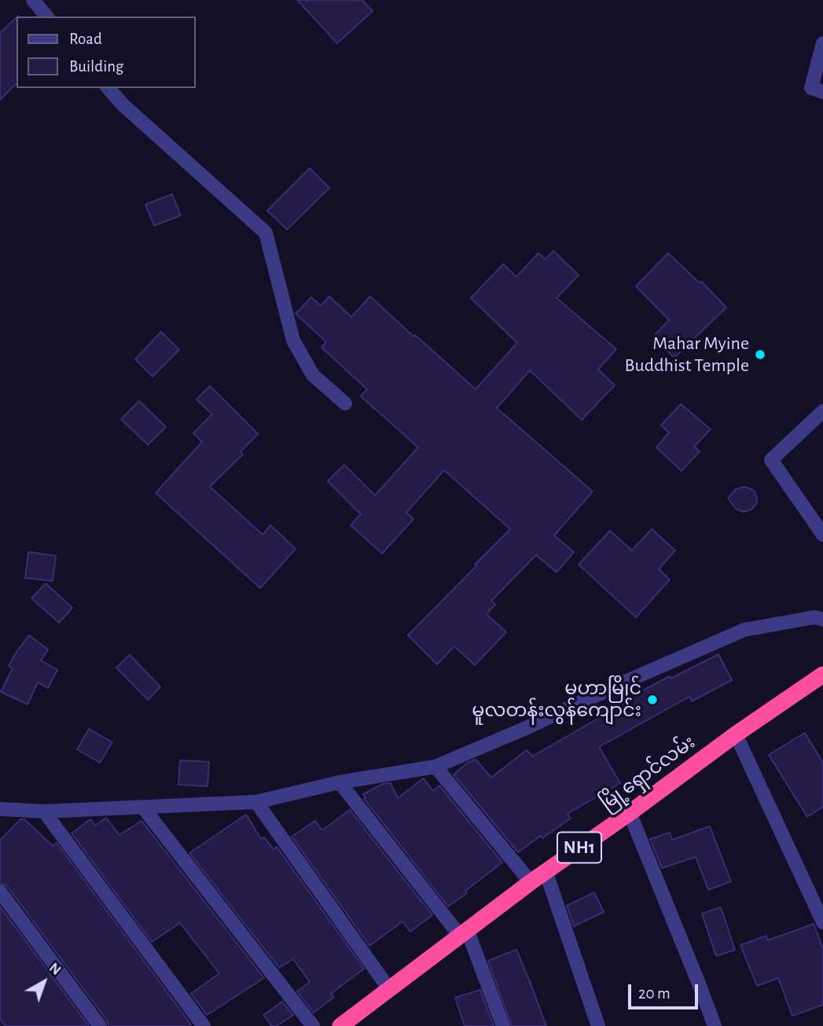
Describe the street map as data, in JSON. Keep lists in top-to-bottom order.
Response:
{
  "streets": {
    "highway": ["မြို့ရှောင်လမ်း", "NH1"]
  },
  "places": ["Mahar Myine Buddhist Temple", "မဟာမြိုင် မူလတန်းလွန်ကျောင်း"],
  "legend": ["Road", "Building"],
  "scale_bar": "20 m",
  "north": "top right"
}
